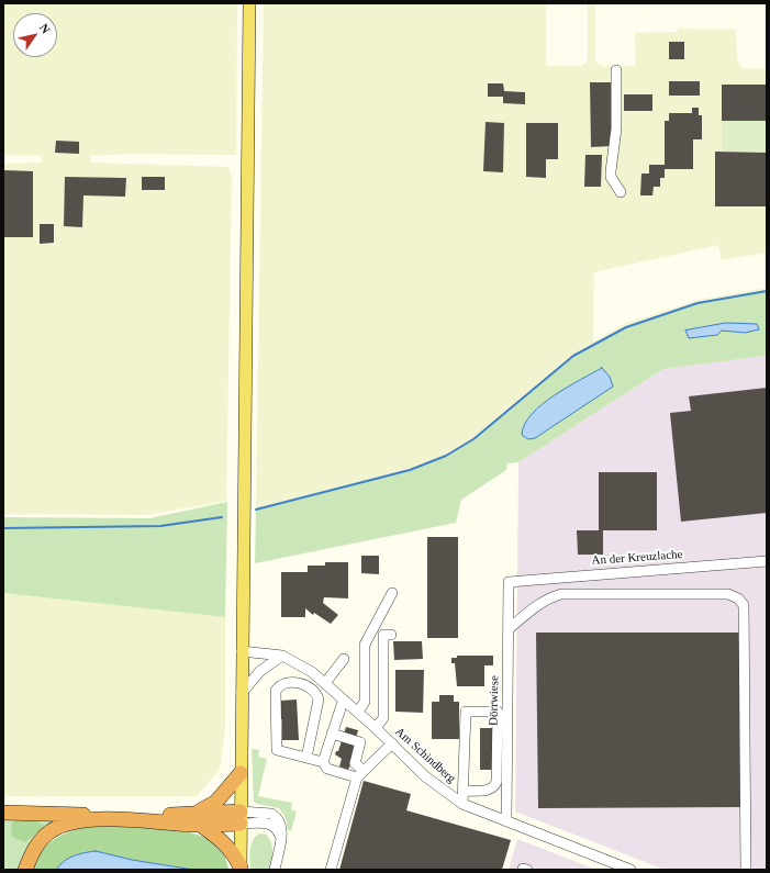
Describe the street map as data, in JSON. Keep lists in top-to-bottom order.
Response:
{
  "streets": {
    "street": ["An der Kreuzlache", "Dörrwiese", "Am Schindberg"]
  },
  "crossings": [
    ["An der Kreuzlache", "Dörrwiese"],
    ["Dörrwiese", "Am Schindberg"]
  ],
  "north": "top right"
}
